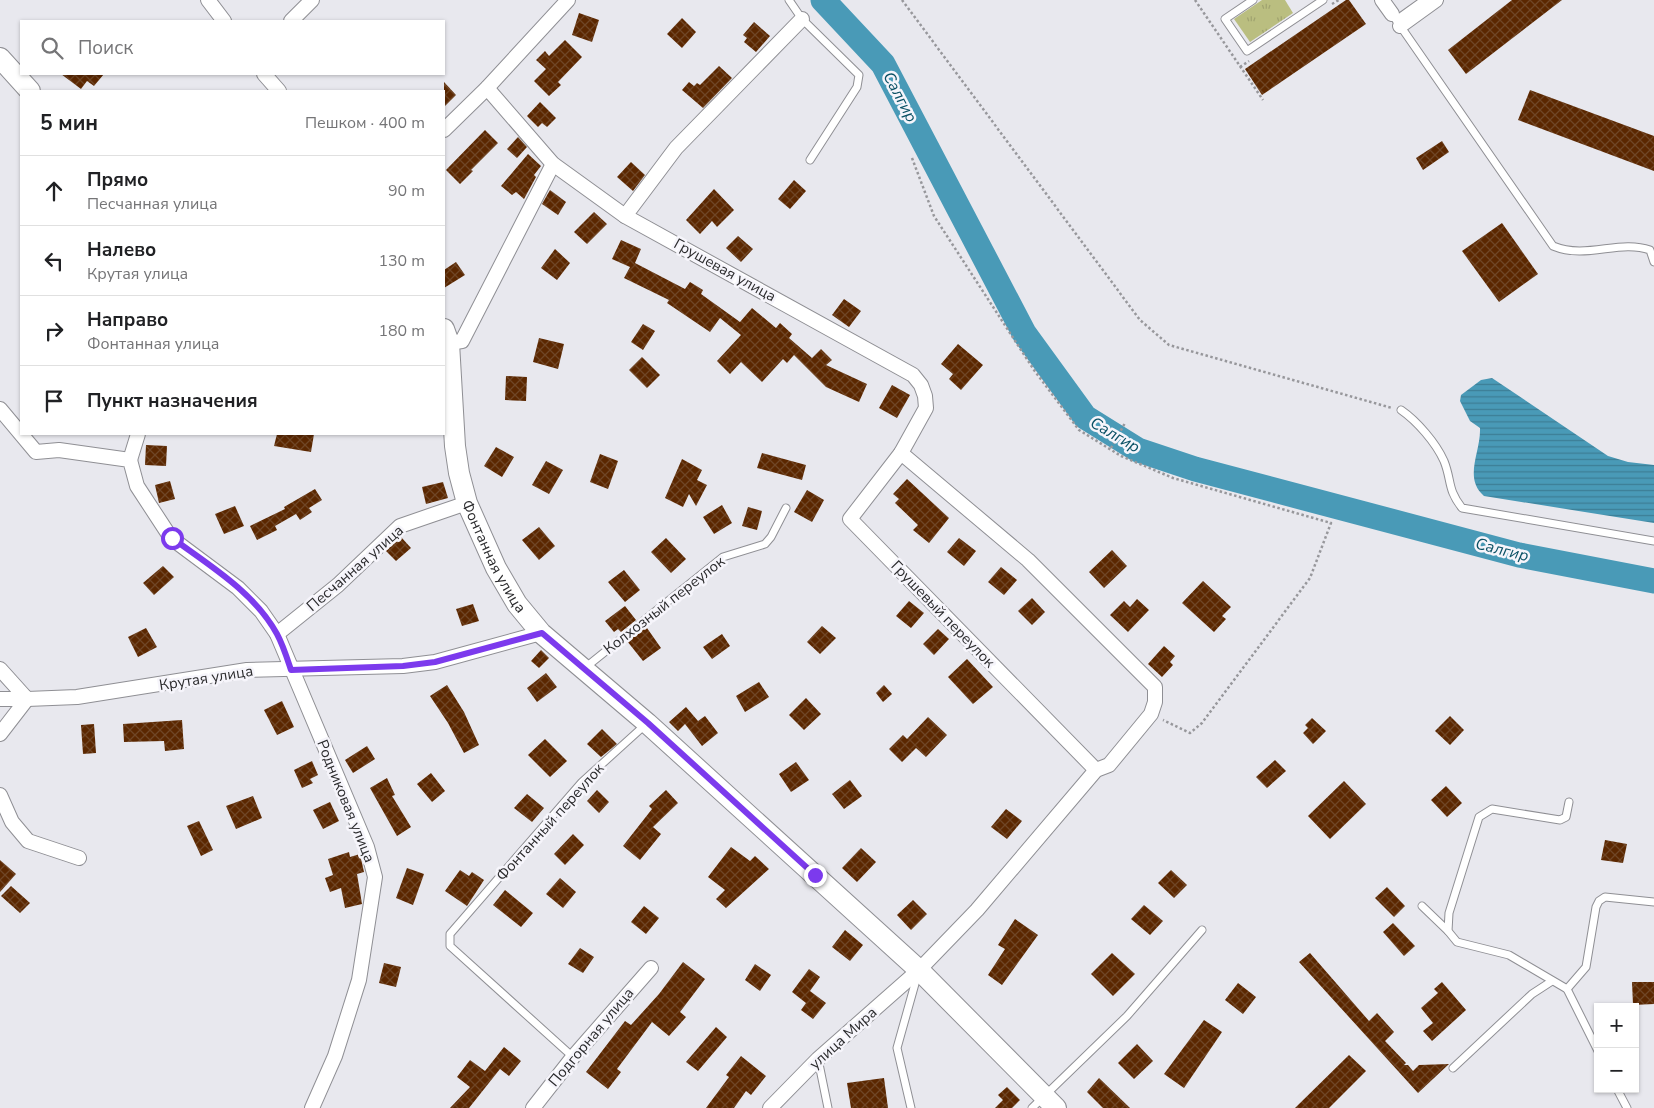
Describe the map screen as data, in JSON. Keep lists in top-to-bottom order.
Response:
{
  "streets": {
    "main road": ["Фонтанная улица"],
    "street": [
      "Грушевая улица",
      "Песчанная улица",
      "Грушевый переулок",
      "Крутая улица",
      "Родниковая улица",
      "Подгорная улица",
      "улица Мира"
    ],
    "lane": ["Колхозный переулок", "Фонтанный переулок"]
  },
  "crossings": [
    ["Грушевая улица", "Грушевый переулок"],
    ["Фонтанная улица", "Песчанная улица"],
    ["Фонтанная улица", "Колхозный переулок"],
    ["Фонтанная улица", "Крутая улица"],
    ["Фонтанная улица", "Фонтанный переулок"],
    ["Фонтанная улица", "улица Мира"],
    ["Грушевый переулок", "улица Мира"],
    ["Крутая улица", "Родниковая улица"],
    ["Фонтанный переулок", "Подгорная улица"]
  ],
  "water": ["Салгир"],
  "page": {
    "search": "Поиск",
    "heading": ["5 мин", "Пешком · 400 m"],
    "list": [
      ["Прямо", "Песчанная улица", "90 m"],
      ["Налево", "Крутая улица", "130 m"],
      ["Направо", "Фонтанная улица", "180 m"],
      "Пункт назначения"
    ],
    "map_buttons": ["+", "−"]
  }
}
